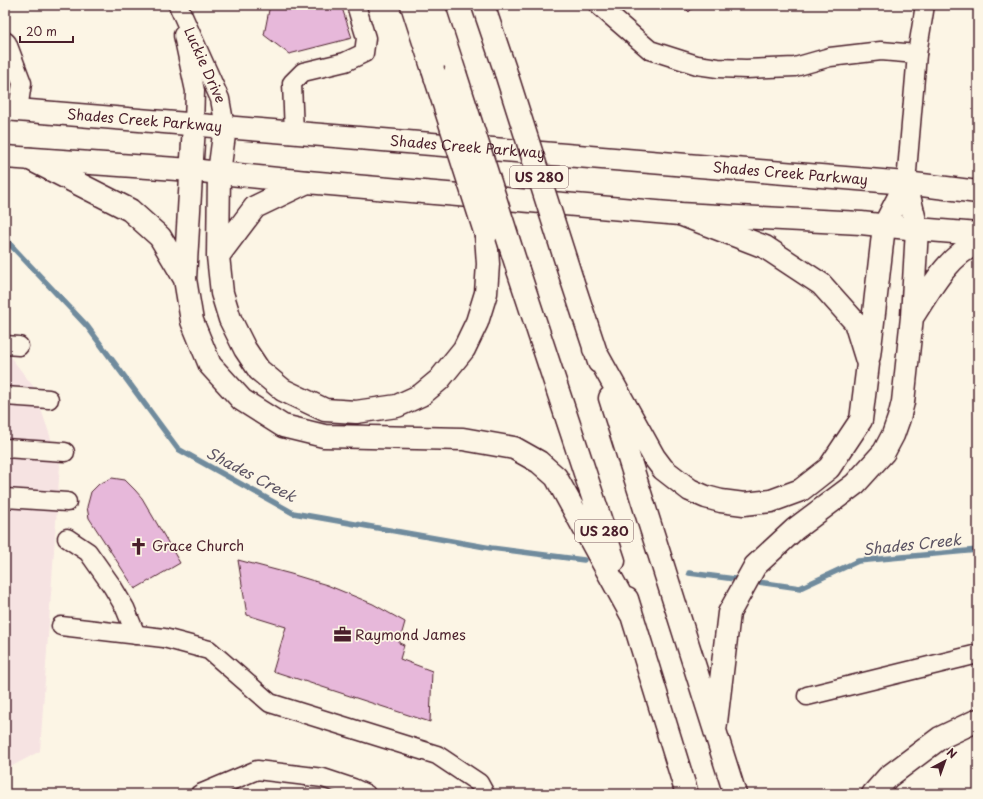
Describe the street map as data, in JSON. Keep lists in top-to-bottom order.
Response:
{
  "streets": {
    "main road": ["Shades Creek Parkway", "US 280"],
    "street": ["Luckie Drive"]
  },
  "crossings": [
    ["Luckie Drive", "Shades Creek Parkway"]
  ],
  "water": ["Shades Creek"],
  "places": {
    "church": ["Grace Church"],
    "office": ["Raymond James"]
  },
  "scale_bar": "20 m",
  "north": "top right"
}
